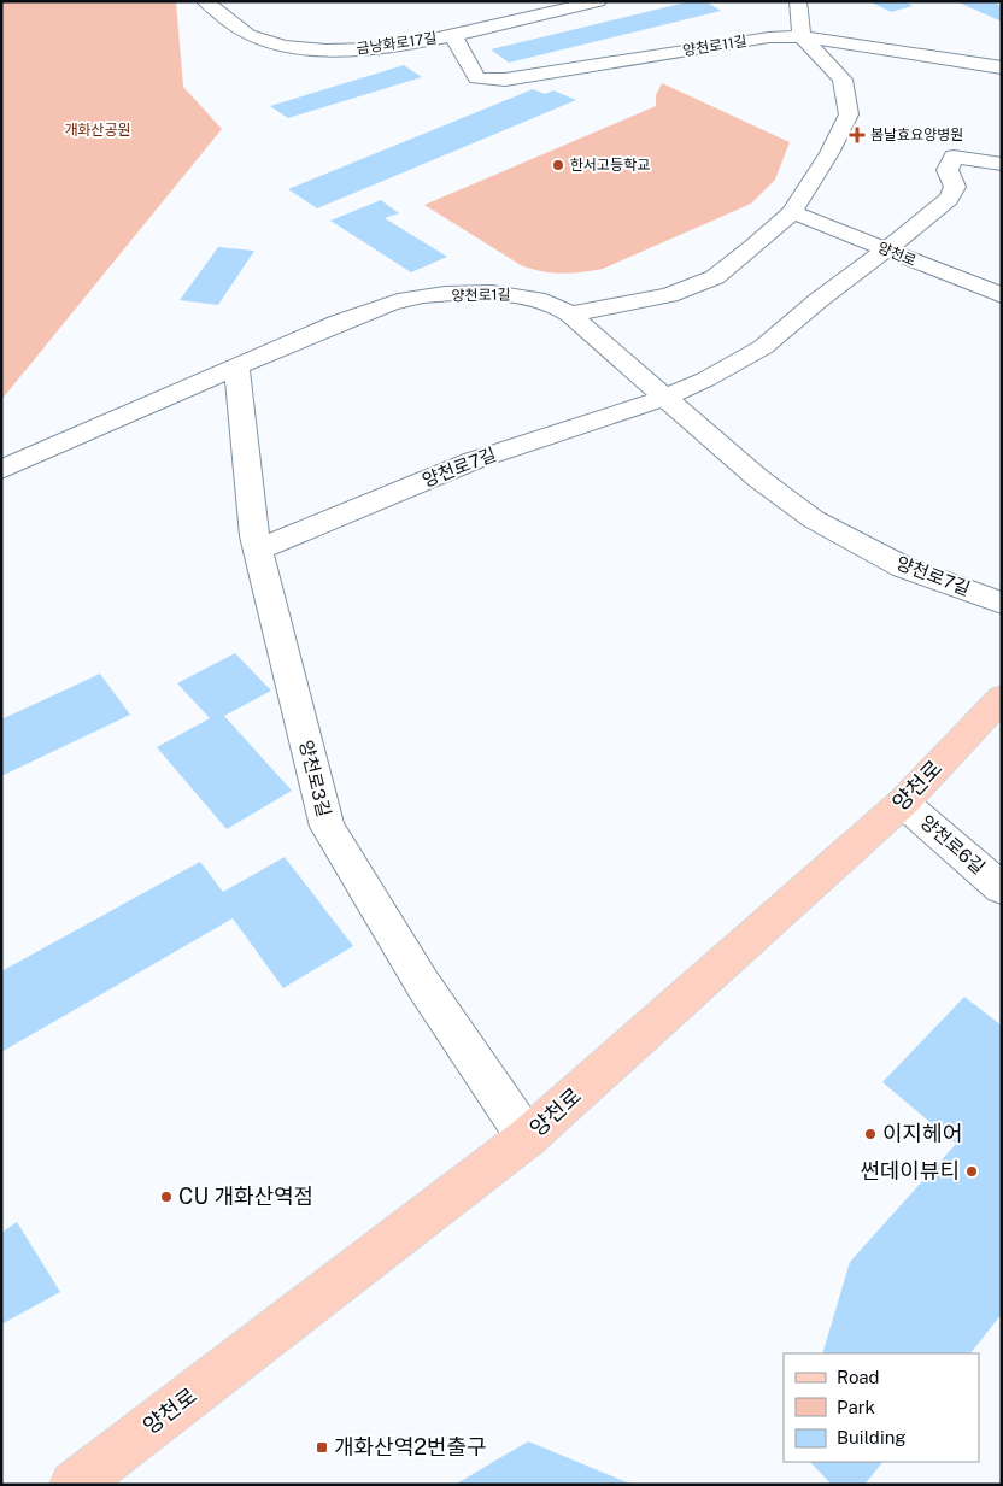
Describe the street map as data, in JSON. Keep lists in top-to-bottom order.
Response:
{
  "streets": {
    "main road": ["양천로"],
    "street": [
      "금낭화로17길",
      "양천로11길",
      "양천로1길",
      "양천로7길",
      "양천로3길",
      "양천로6길"
    ]
  },
  "crossings": [
    ["금낭화로17길", "양천로11길"],
    ["양천로", "양천로3길"],
    ["양천로", "양천로6길"],
    ["양천로1길", "양천로7길"],
    ["양천로1길", "양천로3길"],
    ["양천로7길", "양천로3길"]
  ],
  "parks": ["개화산공원"],
  "places": {
    "health": ["봄날효요양병원"],
    "other": [
      "한서고등학교",
      "이지헤어",
      "썬데이뷰티",
      "CU 개화산역점"
    ],
    "transit": ["개화산역2번출구"]
  },
  "legend": ["Road", "Park", "Building"]
}
